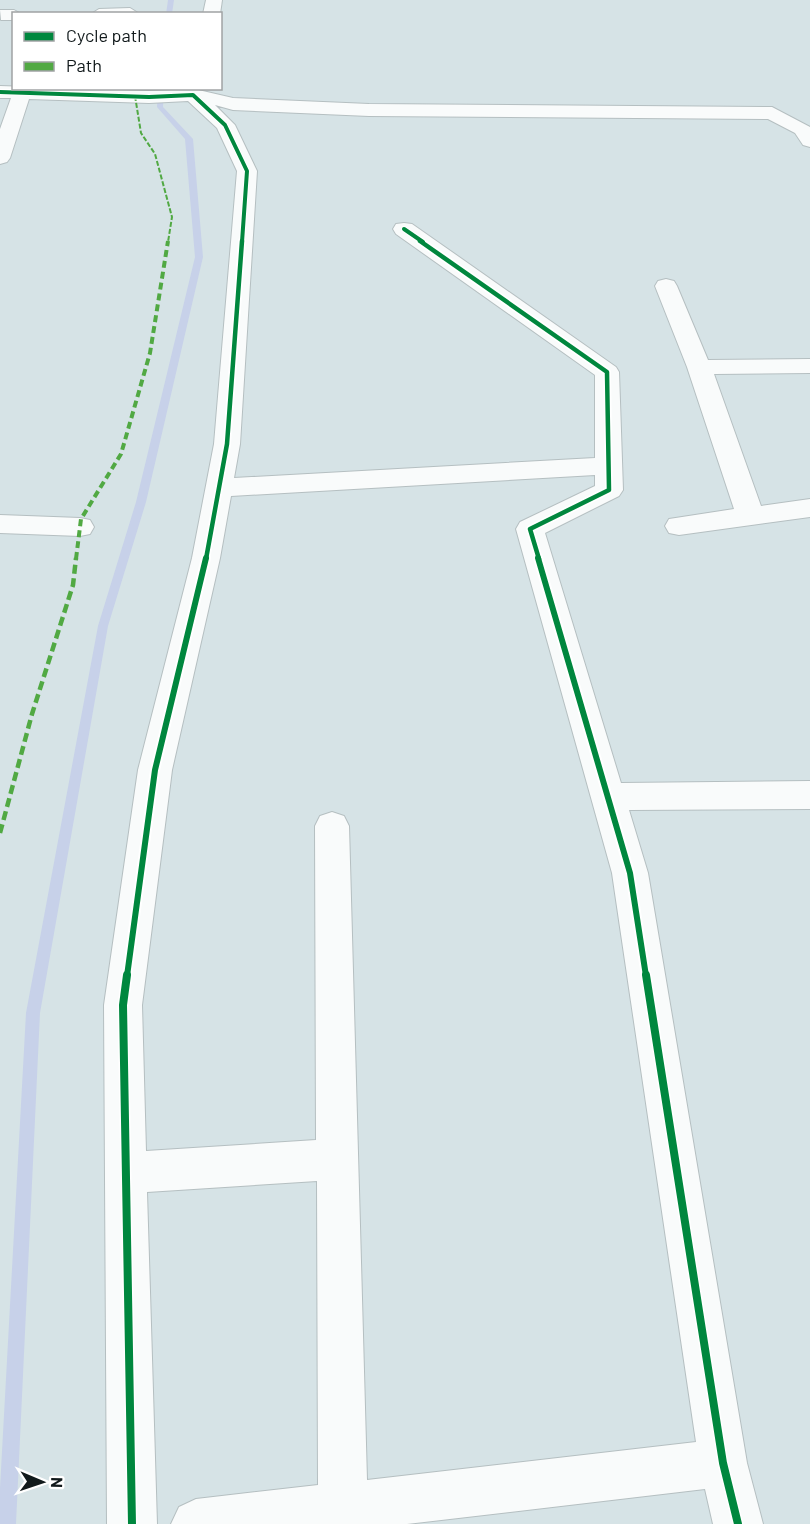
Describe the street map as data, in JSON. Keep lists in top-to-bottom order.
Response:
{
  "legend": ["Cycle path", "Path"],
  "north": "right"
}
